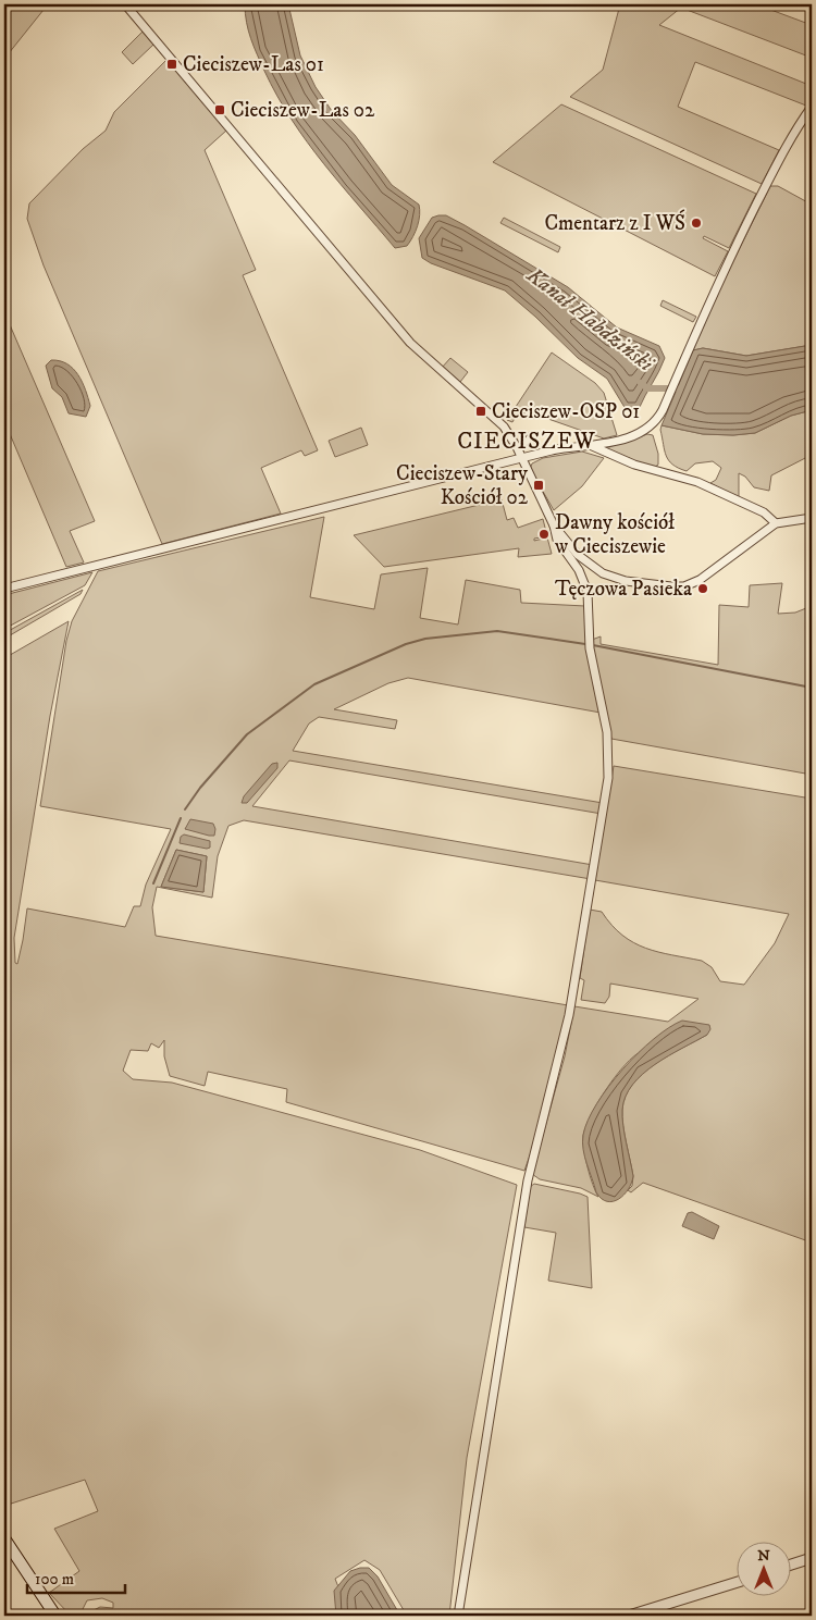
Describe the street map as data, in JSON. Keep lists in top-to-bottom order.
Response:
{
  "districts": ["CIECISZEW"],
  "water": ["Kanał Habdziński"],
  "places": {
    "transit": [
      "Cieciszew-Las 01",
      "Cieciszew-Las 02",
      "Cieciszew-OSP 01",
      "Cieciszew-Stary Kościół 02"
    ],
    "other": ["Cmentarz z I WŚ", "Dawny kościół w Cieciszewie", "Tęczowa Pasieka"]
  },
  "scale_bar": "100 m",
  "north": "top"
}
